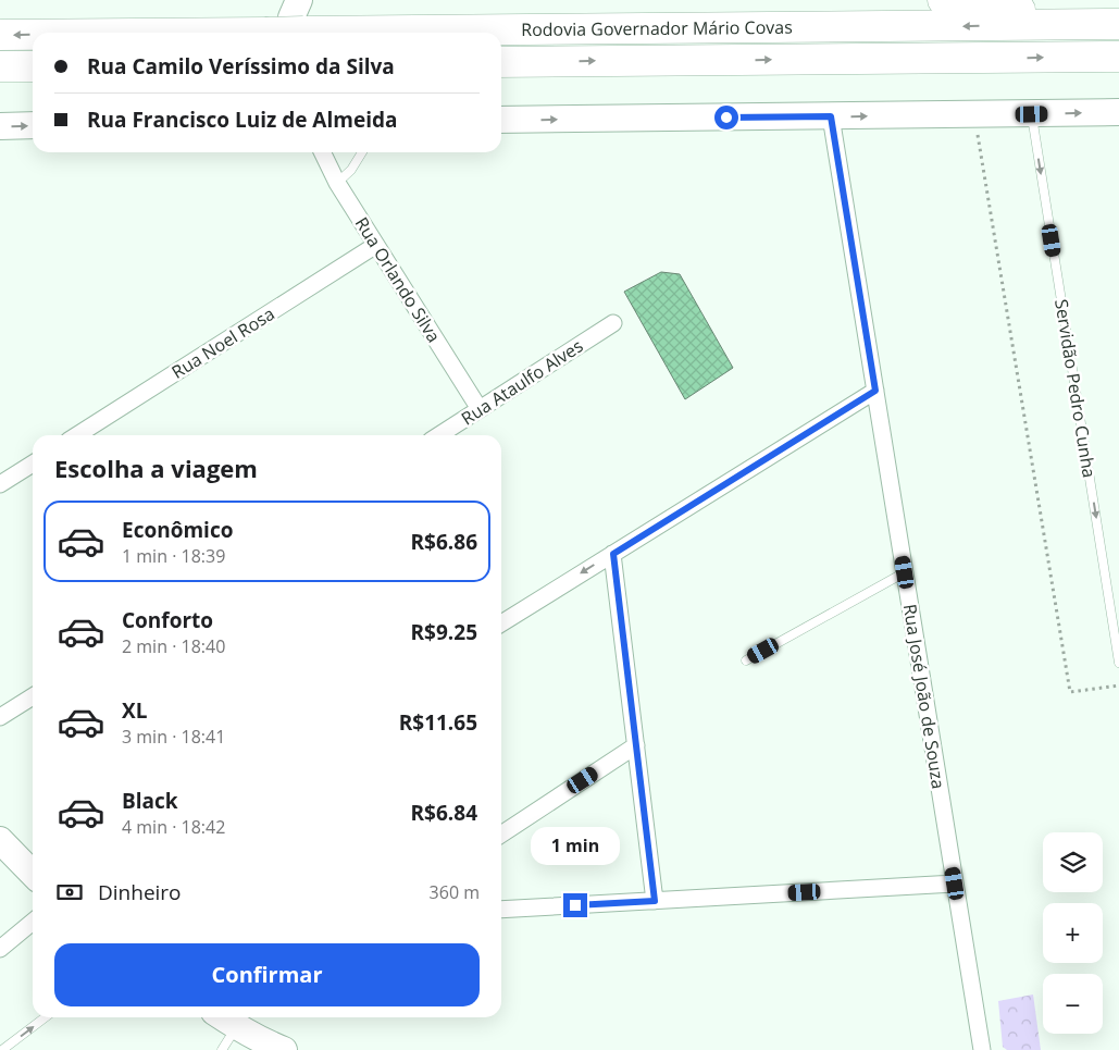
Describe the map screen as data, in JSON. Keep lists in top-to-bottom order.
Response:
{
  "streets": {
    "highway": ["Rodovia Governador Mário Covas"],
    "street": [
      "Rua Orlando Silva",
      "Rua Noel Rosa",
      "Rua Ataulfo Alves",
      "Rua José João de Souza"
    ],
    "lane": ["Servidão Pedro Cunha"]
  },
  "crossings": [
    ["Rua Orlando Silva", "Rua Noel Rosa"],
    ["Rua Orlando Silva", "Rua Ataulfo Alves"]
  ],
  "one_way": ["Servidão Pedro Cunha"],
  "page": {
    "banner": ["Rua Camilo Veríssimo da Silva", "Rua Francisco Luiz de Almeida"],
    "heading": "Escolha a viagem",
    "list": [
      {
        "name": "Econômico",
        "note": "1 min · 18:39",
        "value": "R$6.86"
      },
      {
        "name": "Conforto",
        "note": "2 min · 18:40",
        "value": "R$9.25"
      },
      {
        "name": "XL",
        "note": "3 min · 18:41",
        "value": "R$11.65"
      },
      {
        "name": "Black",
        "note": "4 min · 18:42",
        "value": "R$6.84"
      }
    ],
    "bubble": "1 min",
    "map_buttons": ["+", "−"],
    "pay": ["Dinheiro", "360 m"],
    "buttons": "Confirmar"
  }
}
